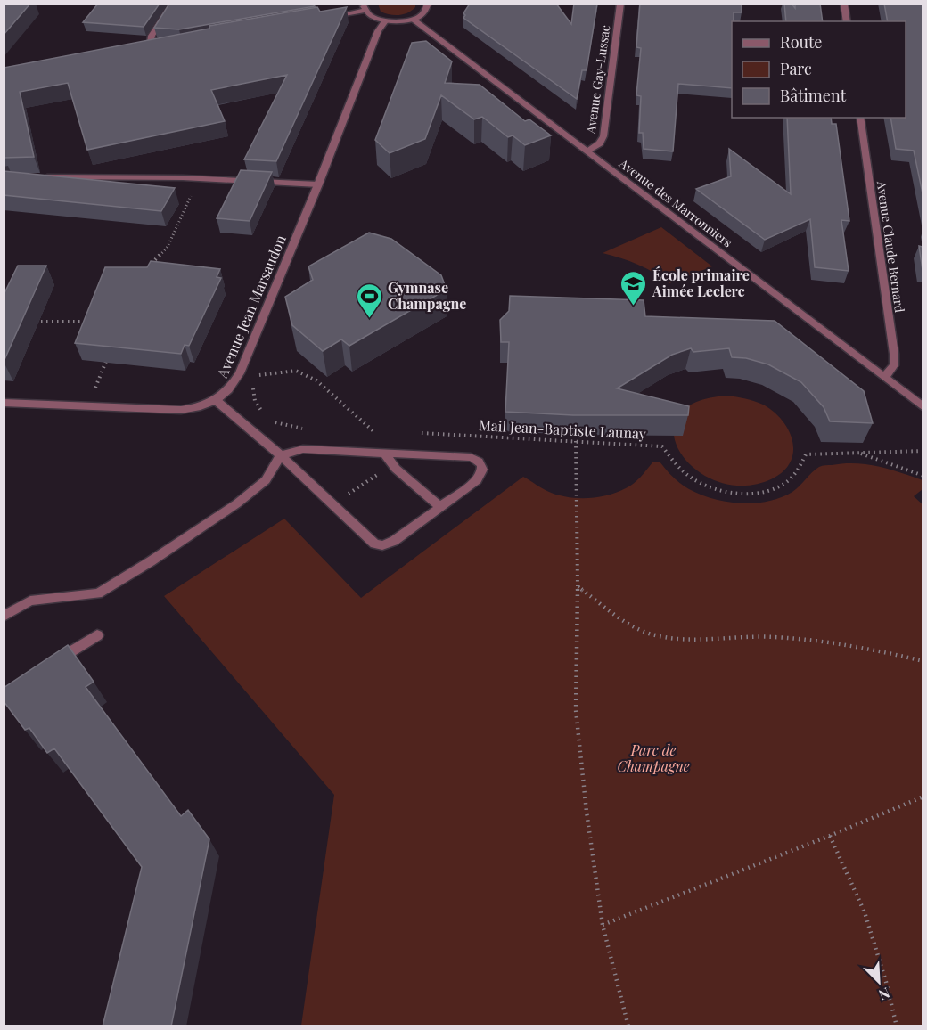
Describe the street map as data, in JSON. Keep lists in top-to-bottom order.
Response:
{
  "streets": {
    "street": [
      "Avenue Gay-Lussac",
      "Avenue des Marronniers",
      "Avenue Claude Bernard",
      "Avenue Jean Marsaudon"
    ],
    "path": ["Mail Jean-Baptiste Launay"]
  },
  "crossings": [
    ["Avenue Gay-Lussac", "Avenue des Marronniers"],
    ["Avenue des Marronniers", "Avenue Claude Bernard"]
  ],
  "parks": ["Parc de Champagne"],
  "places": {
    "school or university": ["École primaire Aimée Leclerc"],
    "sports": ["Gymnase Champagne"]
  },
  "legend": ["Route", "Parc", "Bâtiment"],
  "north": "bottom right"
}
